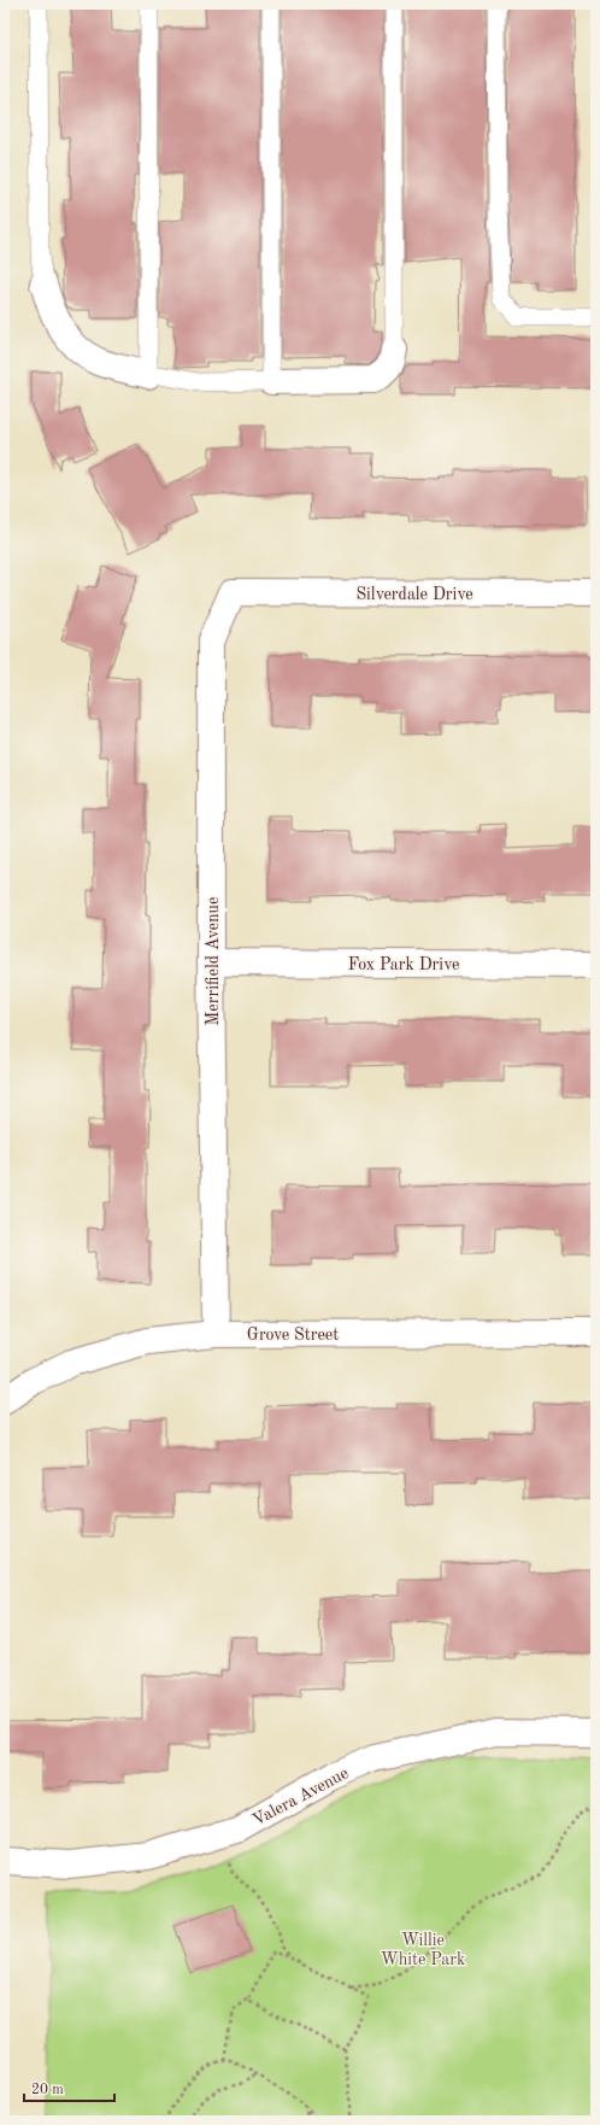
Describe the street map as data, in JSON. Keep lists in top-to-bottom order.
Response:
{
  "streets": {
    "street": [
      "Silverdale Drive",
      "Merrifield Avenue",
      "Fox Park Drive",
      "Grove Street",
      "Valera Avenue"
    ]
  },
  "crossings": [
    ["Silverdale Drive", "Merrifield Avenue"],
    ["Merrifield Avenue", "Fox Park Drive"],
    ["Merrifield Avenue", "Grove Street"]
  ],
  "parks": ["Willie White Park"],
  "scale_bar": "20 m"
}
